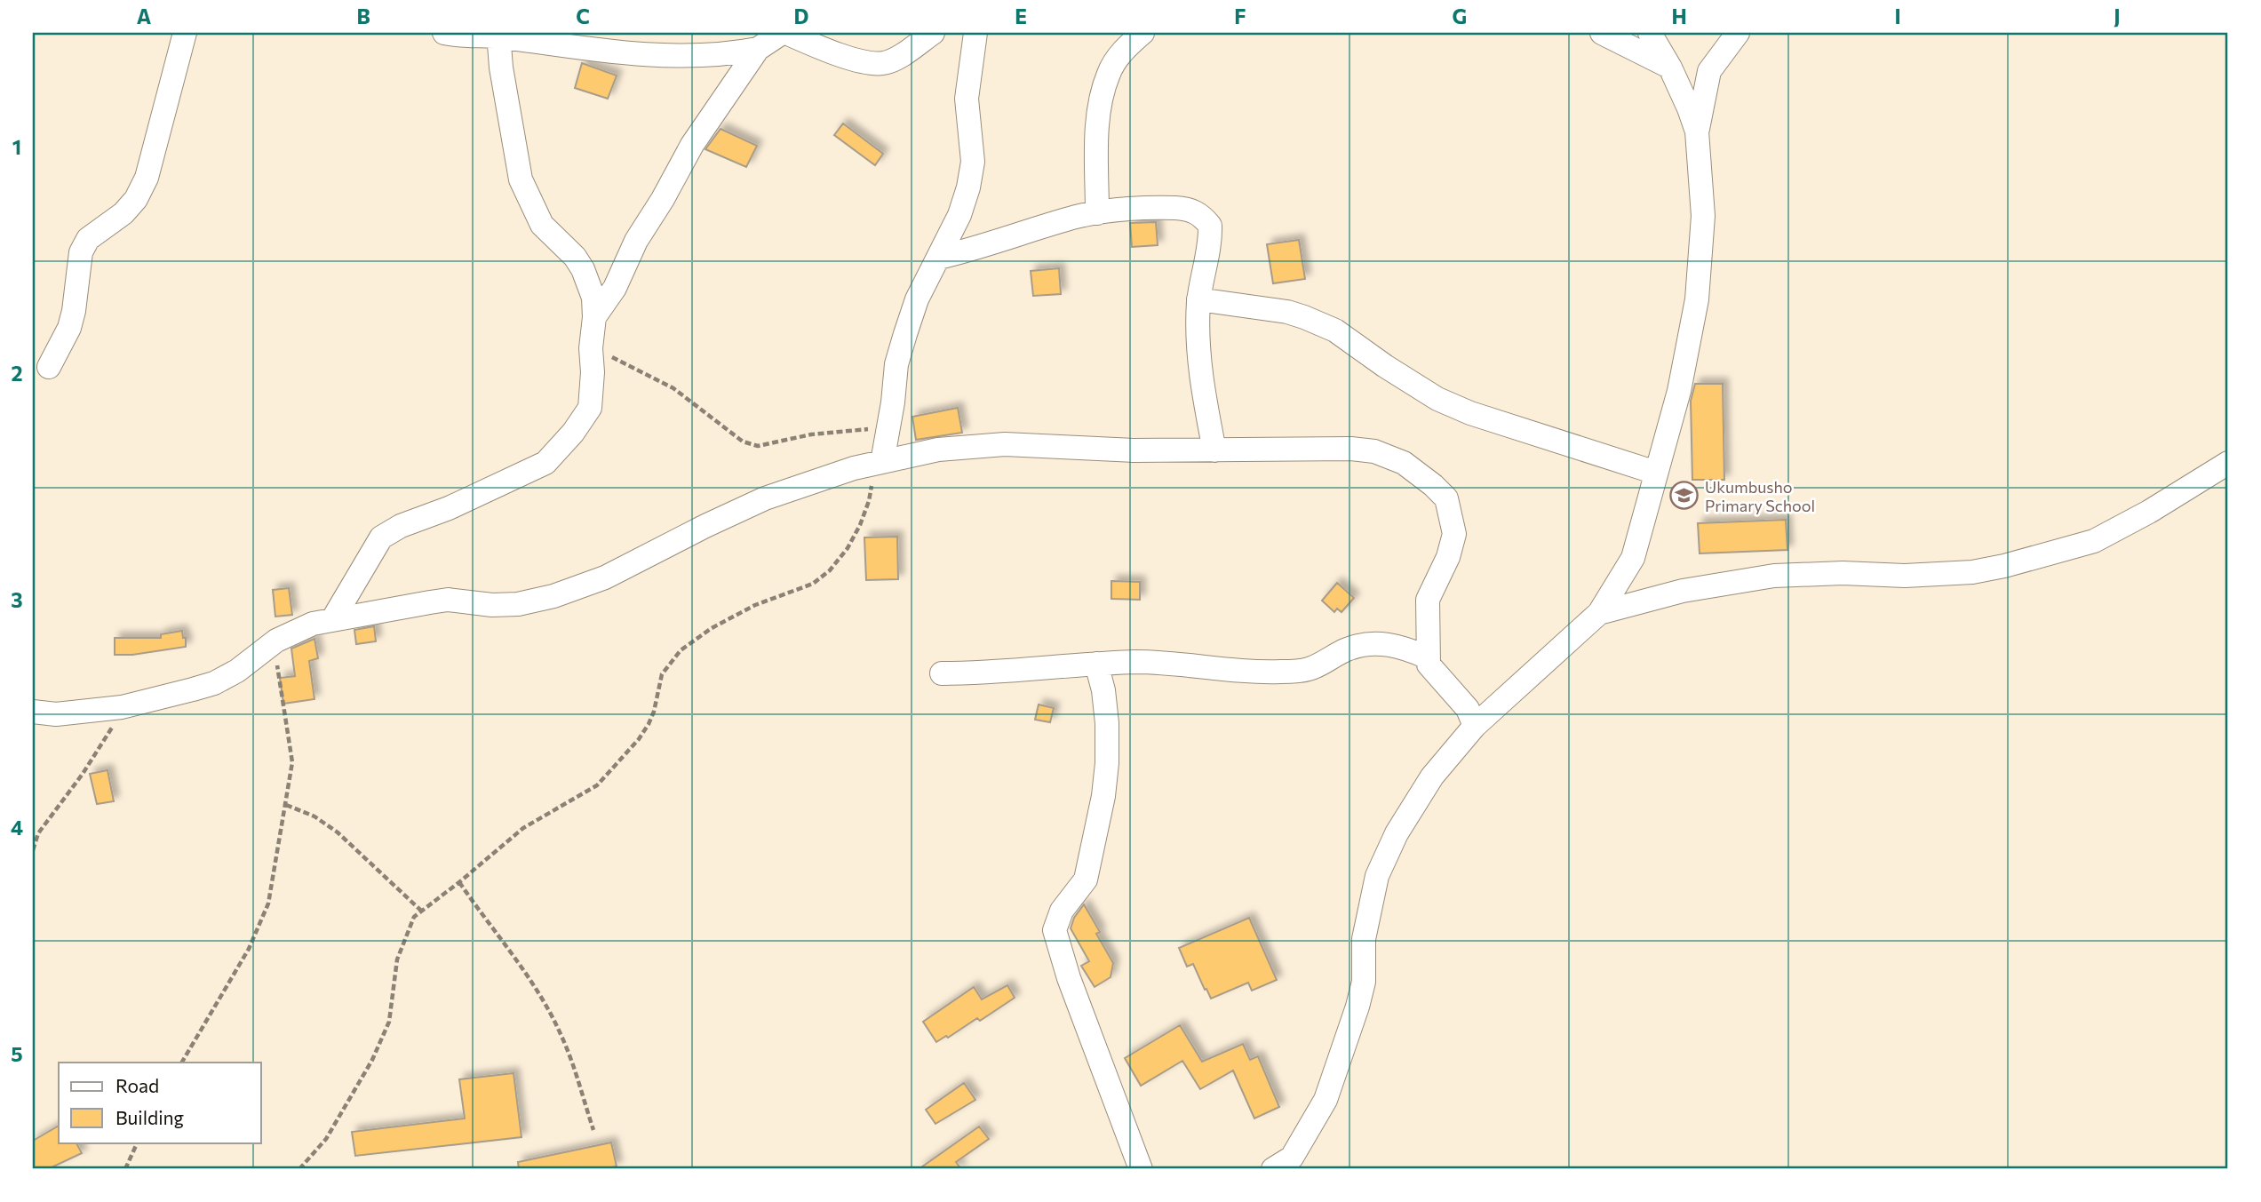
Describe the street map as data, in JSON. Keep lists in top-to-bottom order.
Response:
{
  "places": {
    "school or university": ["Ukumbusho Primary School"]
  },
  "legend": ["Road", "Building"],
  "grid": {
    "columns": [
      "A",
      "B",
      "C",
      "D",
      "E",
      "F",
      "G",
      "H",
      "I",
      "J"
    ],
    "rows": [
      "1",
      "2",
      "3",
      "4",
      "5"
    ]
  }
}
